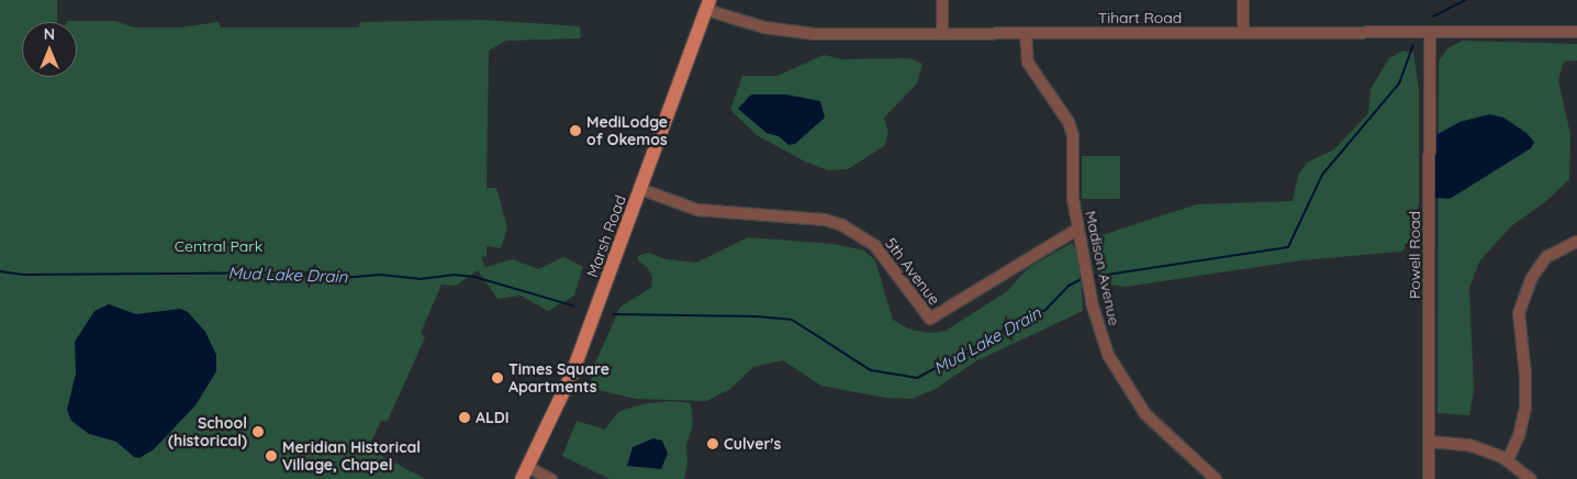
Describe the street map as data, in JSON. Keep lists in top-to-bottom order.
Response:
{
  "streets": {
    "main road": ["Marsh Road"],
    "street": [
      "Tihart Road",
      "Powell Road",
      "Madison Avenue",
      "5th Avenue"
    ]
  },
  "crossings": [
    ["Tihart Road", "Marsh Road"],
    ["Tihart Road", "Powell Road"],
    ["Tihart Road", "Madison Avenue"],
    ["Marsh Road", "5th Avenue"],
    ["Madison Avenue", "5th Avenue"]
  ],
  "water": ["Mud Lake Drain"],
  "parks": ["Central Park"],
  "places": [
    "MediLodge of Okemos",
    "Times Square Apartments",
    "ALDI",
    "School (historical)",
    "Culver's",
    "Meridian Historical Village, Chapel"
  ],
  "north": "top"
}
